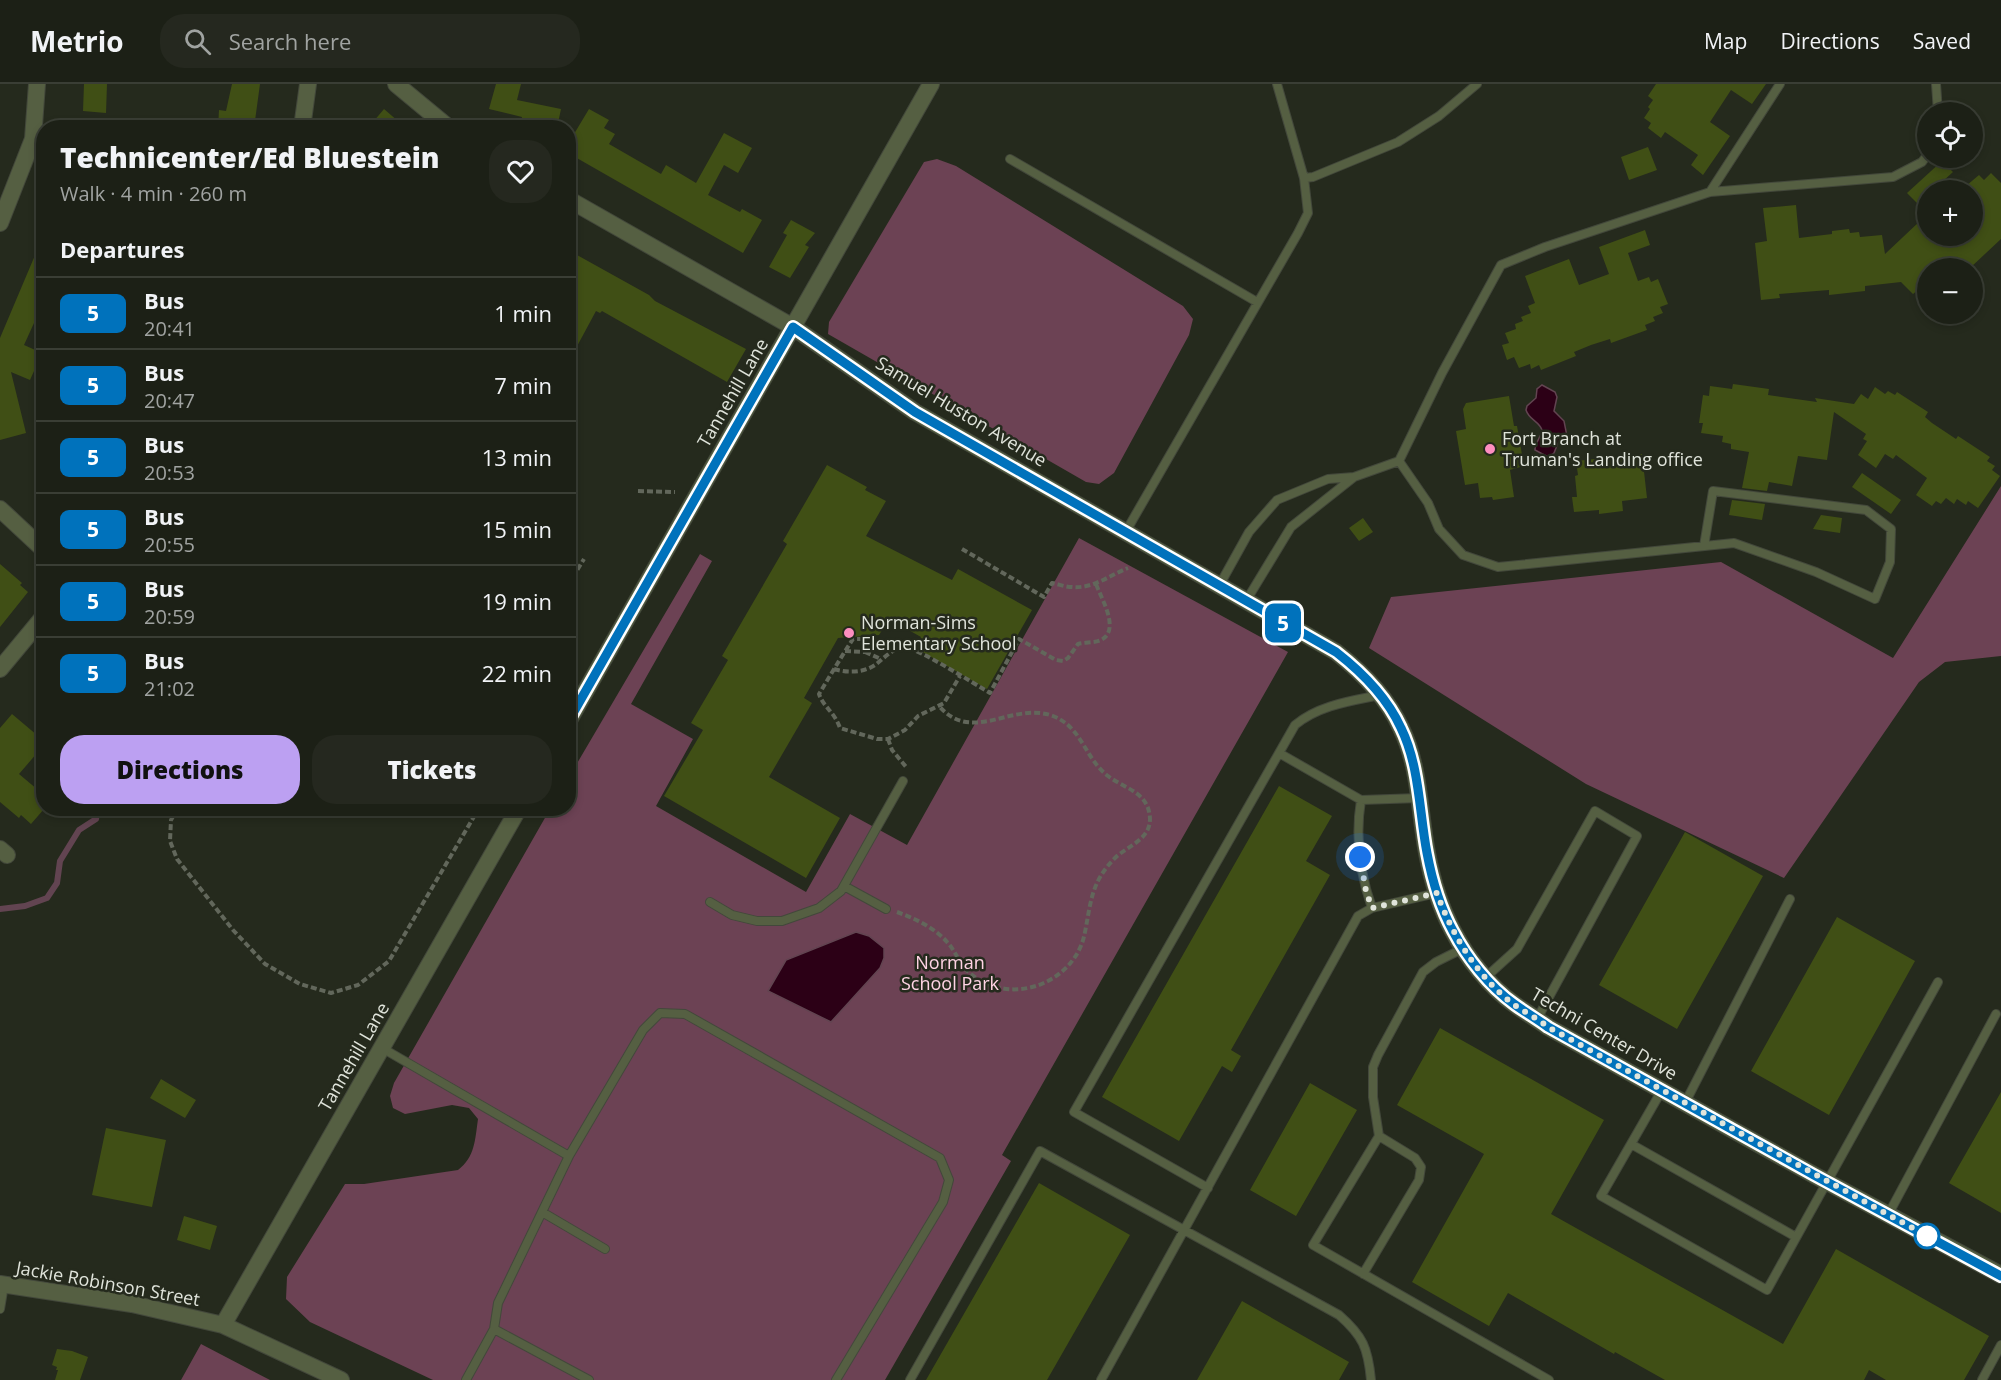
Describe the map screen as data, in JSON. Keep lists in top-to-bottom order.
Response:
{
  "streets": {
    "street": [
      "Tannehill Lane",
      "Samuel Huston Avenue",
      "Techni Center Drive",
      "Jackie Robinson Street"
    ]
  },
  "crossings": [
    ["Tannehill Lane", "Samuel Huston Avenue"],
    ["Tannehill Lane", "Jackie Robinson Street"],
    ["Samuel Huston Avenue", "Techni Center Drive"]
  ],
  "parks": ["Norman School Park"],
  "places": ["Fort Branch at Truman's Landing office", "Norman-Sims Elementary School"],
  "lines": ["bus line 5"],
  "page": {
    "header": "Metrio",
    "search": "Search here",
    "nav": ["Map", "Directions", "Saved"],
    "on_map": "5",
    "map_buttons": ["+", "−"],
    "heading": [
      ["Technicenter/Ed Bluestein", "Walk · 4 min · 260 m"],
      "Departures"
    ],
    "list": [
      {
        "mark": "5",
        "name": "Bus",
        "note": "20:41",
        "value": "1 min"
      },
      {
        "mark": "5",
        "name": "Bus",
        "note": "20:47",
        "value": "7 min"
      },
      {
        "mark": "5",
        "name": "Bus",
        "note": "20:53",
        "value": "13 min"
      },
      {
        "mark": "5",
        "name": "Bus",
        "note": "20:55",
        "value": "15 min"
      },
      {
        "mark": "5",
        "name": "Bus",
        "note": "20:59",
        "value": "19 min"
      },
      {
        "mark": "5",
        "name": "Bus",
        "note": "21:02",
        "value": "22 min"
      }
    ],
    "buttons": ["Directions", "Tickets"]
  }
}
